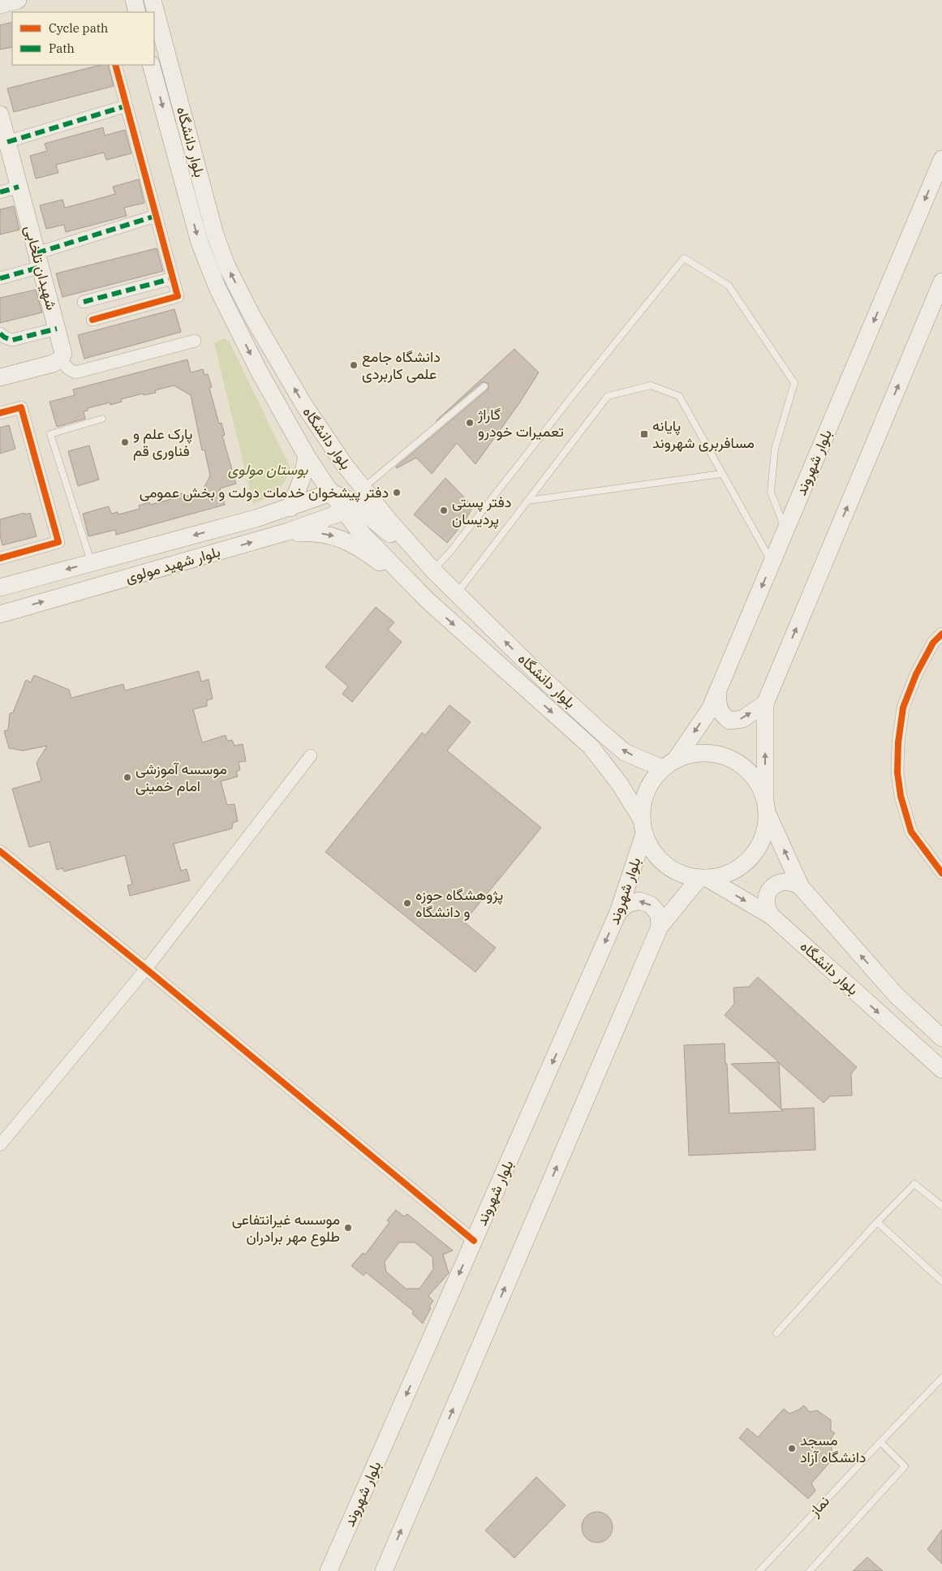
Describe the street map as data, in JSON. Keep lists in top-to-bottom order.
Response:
{
  "streets": {
    "main road": [
      "بلوار دانشگاه",
      "شهیدان تلخابی",
      "بلوار شهروند",
      "بلوار شهید مولوی"
    ],
    "lane": ["نماز"]
  },
  "crossings": [
    ["بلوار دانشگاه", "بلوار شهروند"],
    ["بلوار دانشگاه", "بلوار شهید مولوی"]
  ],
  "parks": ["بوستان مولوی"],
  "places": {
    "other": [
      "دانشگاه جامع علمی کاربردی",
      "گاراژ تعمیرات خودرو",
      "پارک علم و فناوری قم",
      "دفتر پیشخوان خدمات دولت و بخش عمومی",
      "دفتر پستی پردیسان",
      "موسسه آموزشی امام خمینی",
      "پژوهشگاه حوزه و دانشگاه",
      "موسسه غیرانتفاعی طلوع مهر برادران",
      "مسجد دانشگاه آزاد"
    ],
    "transit": ["پایانه مسافربری شهروند"]
  },
  "legend": ["Cycle path", "Path"]
}
